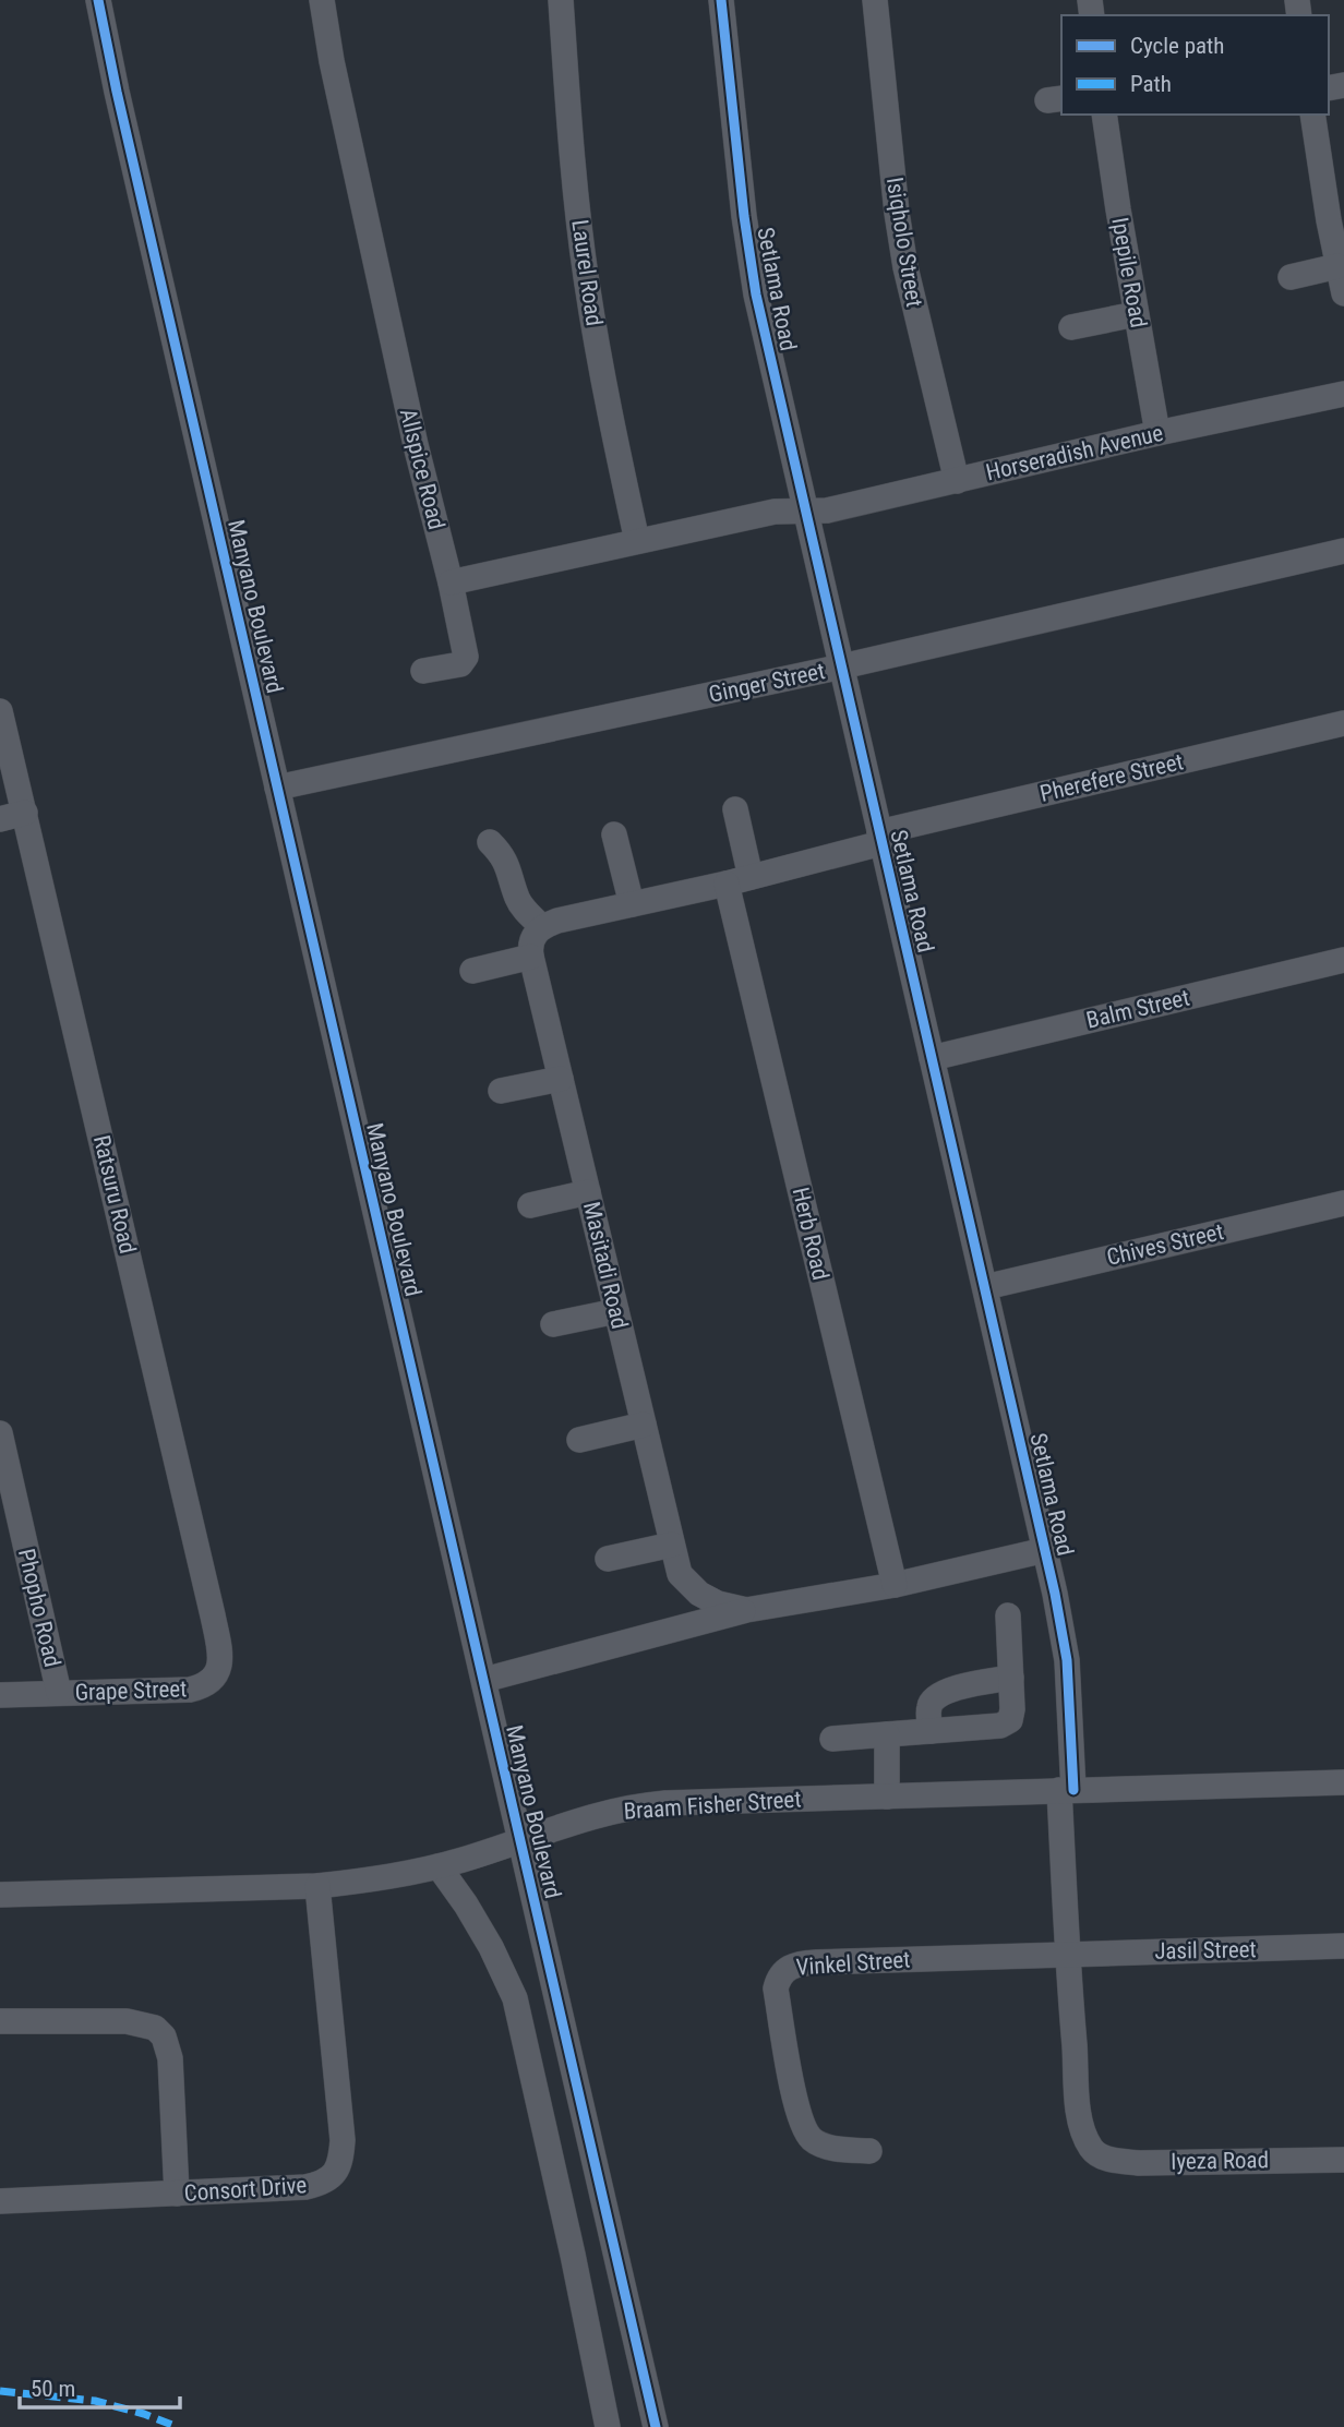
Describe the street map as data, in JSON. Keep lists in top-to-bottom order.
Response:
{
  "streets": {
    "street": [
      "Isiqholo Street",
      "Laurel Road",
      "Ipepile Road",
      "Setlama Road",
      "Horseradish Avenue",
      "Allspice Road",
      "Manyano Boulevard",
      "Ginger Street",
      "Pherefere Street",
      "Balm Street",
      "Ratsuru Road",
      "Herb Road",
      "Chives Street",
      "Masitadi Road",
      "Phopho Road",
      "Grape Street",
      "Braam Fisher Street",
      "Jasil Street",
      "Vinkel Street",
      "Iyeza Road",
      "Consort Drive"
    ]
  },
  "crossings": [
    ["Isiqholo Street", "Horseradish Avenue"],
    ["Ipepile Road", "Horseradish Avenue"],
    ["Setlama Road", "Horseradish Avenue"],
    ["Setlama Road", "Ginger Street"],
    ["Setlama Road", "Pherefere Street"],
    ["Setlama Road", "Balm Street"],
    ["Setlama Road", "Chives Street"],
    ["Setlama Road", "Masitadi Road"],
    ["Setlama Road", "Braam Fisher Street"],
    ["Setlama Road", "Jasil Street"],
    ["Setlama Road", "Vinkel Street"],
    ["Setlama Road", "Iyeza Road"],
    ["Manyano Boulevard", "Ginger Street"],
    ["Manyano Boulevard", "Braam Fisher Street"],
    ["Ratsuru Road", "Grape Street"],
    ["Herb Road", "Masitadi Road"],
    ["Phopho Road", "Grape Street"],
    ["Braam Fisher Street", "Consort Drive"],
    ["Jasil Street", "Vinkel Street"]
  ],
  "legend": ["Cycle path", "Path"],
  "scale_bar": "50 m"
}
